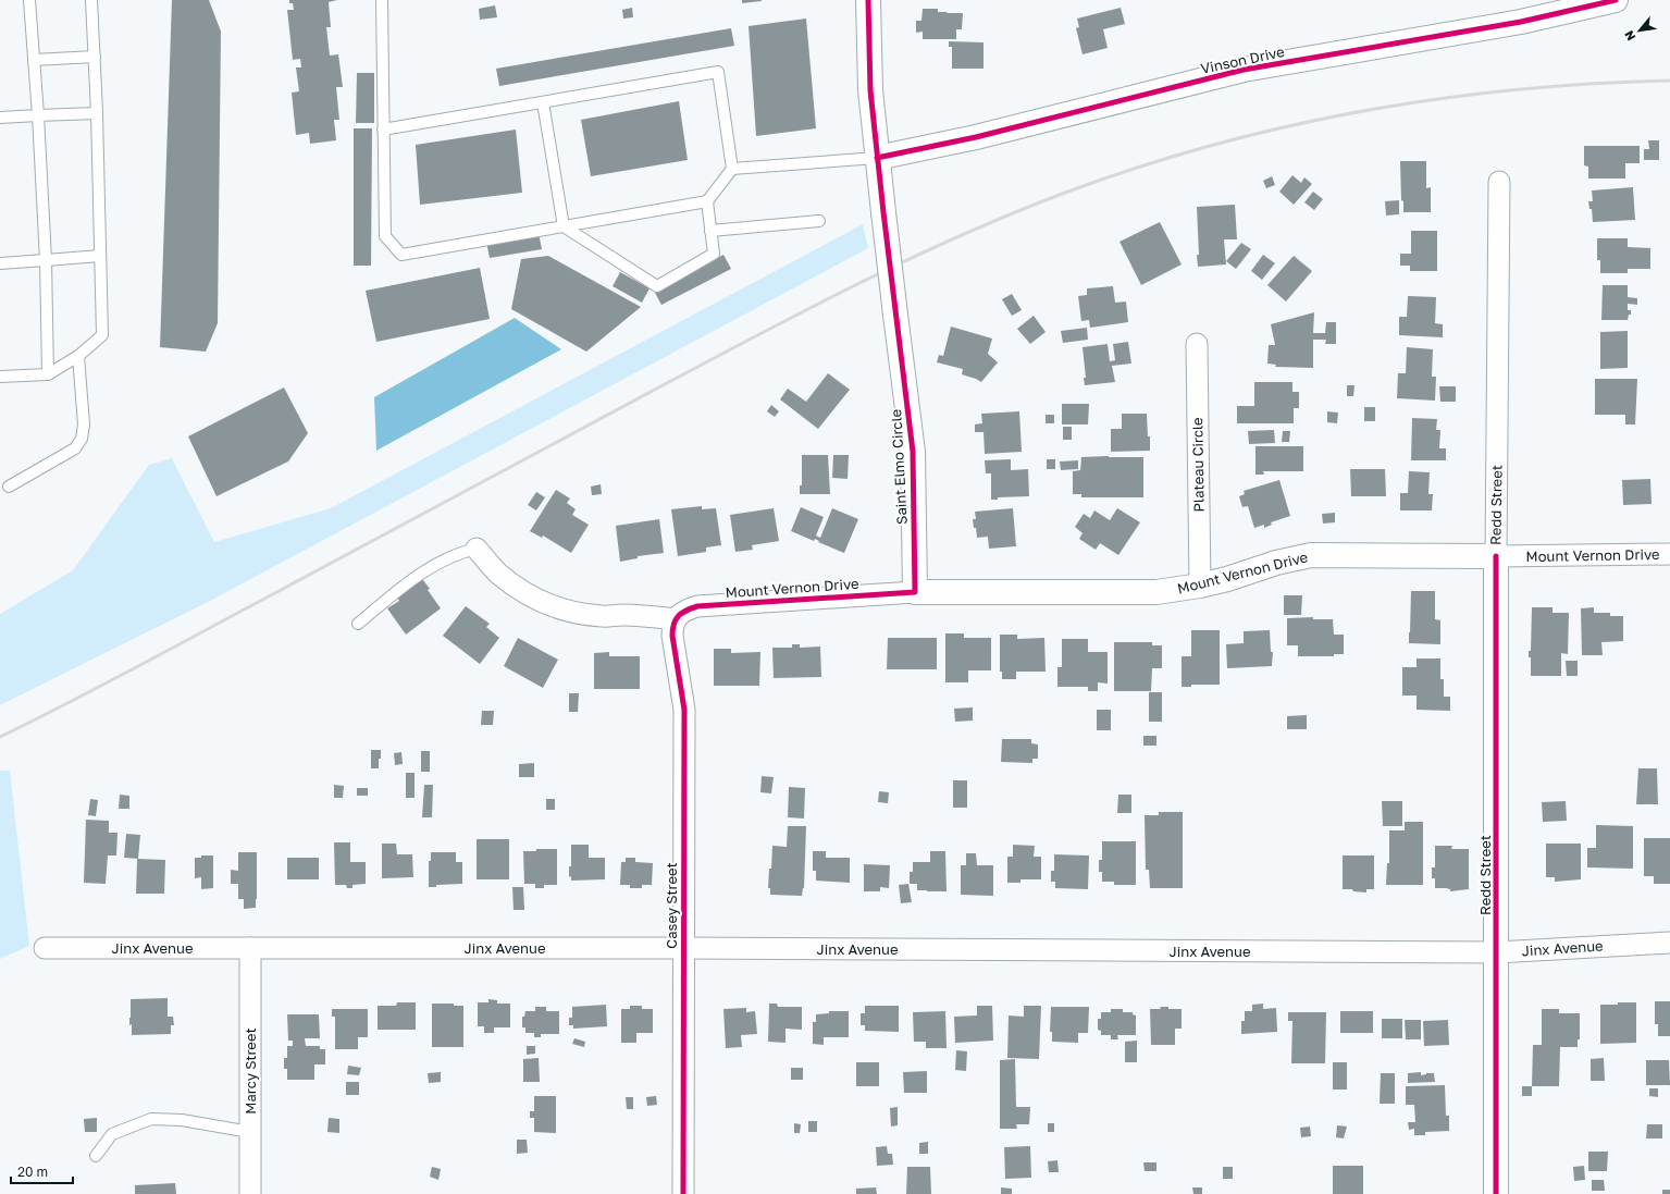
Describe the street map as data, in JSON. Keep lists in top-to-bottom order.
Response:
{
  "streets": {
    "street": [
      "Vinson Drive",
      "Plateau Circle",
      "Saint Elmo Circle",
      "Redd Street",
      "Mount Vernon Drive",
      "Casey Street",
      "Jinx Avenue",
      "Marcy Street"
    ]
  },
  "crossings": [
    ["Vinson Drive", "Saint Elmo Circle"],
    ["Plateau Circle", "Mount Vernon Drive"],
    ["Saint Elmo Circle", "Mount Vernon Drive"],
    ["Redd Street", "Mount Vernon Drive"],
    ["Redd Street", "Jinx Avenue"],
    ["Mount Vernon Drive", "Casey Street"],
    ["Casey Street", "Jinx Avenue"],
    ["Jinx Avenue", "Marcy Street"]
  ],
  "scale_bar": "20 m",
  "north": "bottom left"
}
